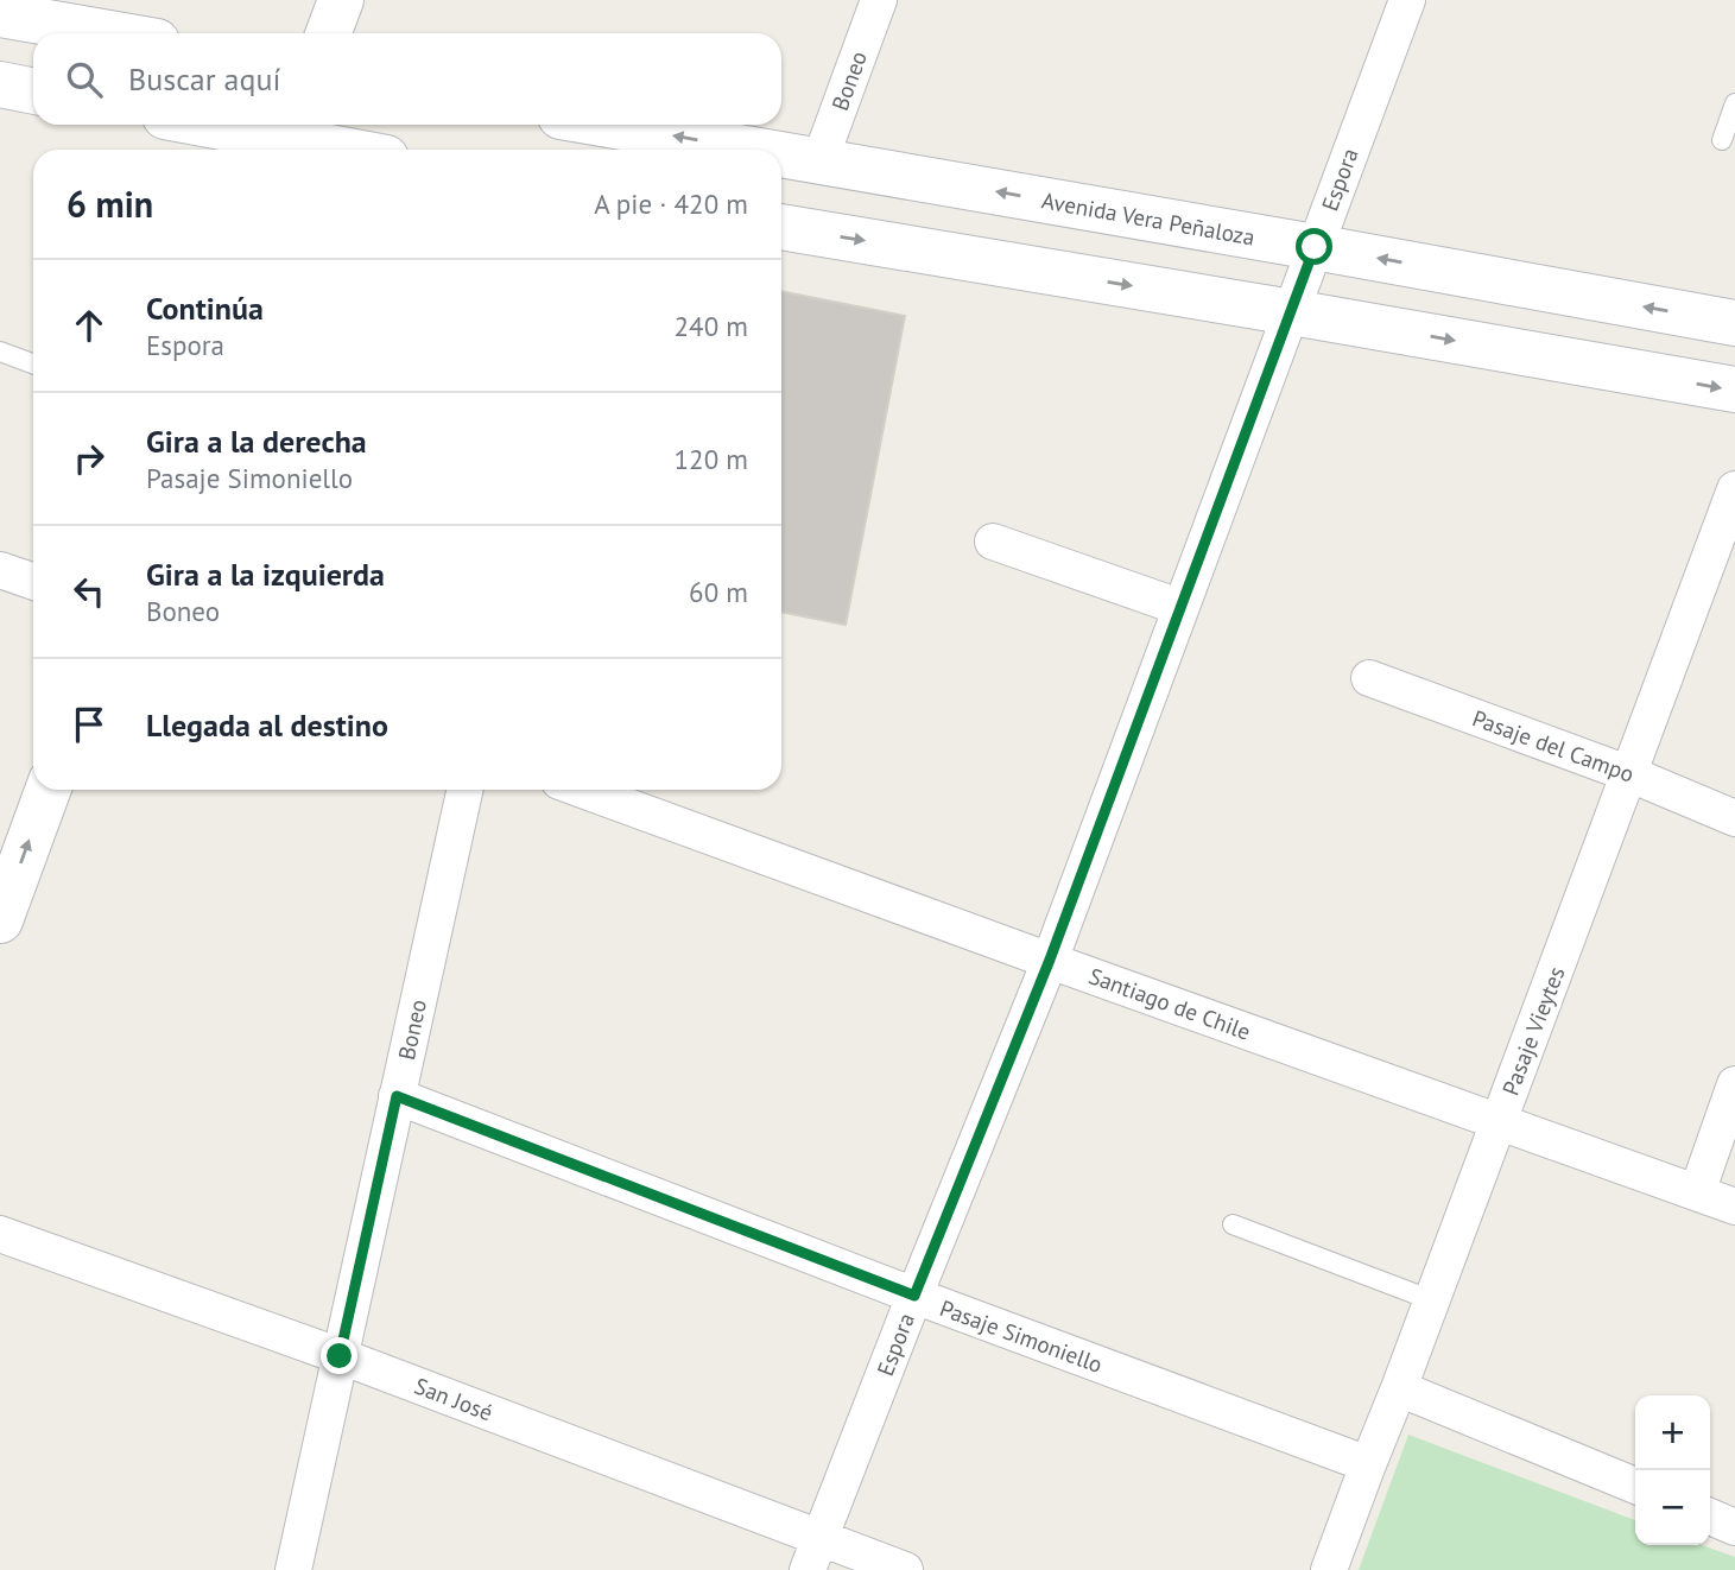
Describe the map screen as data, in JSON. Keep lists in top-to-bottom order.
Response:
{
  "streets": {
    "main road": ["Avenida Vera Peñaloza"],
    "street": [
      "Boneo",
      "Espora",
      "Pasaje del Campo",
      "Santiago de Chile",
      "Pasaje Vieytes",
      "Pasaje Simoniello",
      "San José"
    ]
  },
  "crossings": [
    ["Boneo", "Avenida Vera Peñaloza"],
    ["Boneo", "Pasaje Simoniello"],
    ["Boneo", "San José"],
    ["Espora", "Avenida Vera Peñaloza"],
    ["Espora", "Santiago de Chile"],
    ["Espora", "Pasaje Simoniello"],
    ["Espora", "San José"],
    ["Pasaje del Campo", "Pasaje Vieytes"],
    ["Santiago de Chile", "Pasaje Vieytes"],
    ["Pasaje Vieytes", "Pasaje Simoniello"]
  ],
  "page": {
    "search": "Buscar aquí",
    "heading": ["6 min", "A pie · 420 m"],
    "list": [
      ["Continúa", "Espora", "240 m"],
      ["Gira a la derecha", "Pasaje Simoniello", "120 m"],
      ["Gira a la izquierda", "Boneo", "60 m"],
      "Llegada al destino"
    ],
    "map_buttons": ["+", "−"]
  }
}
